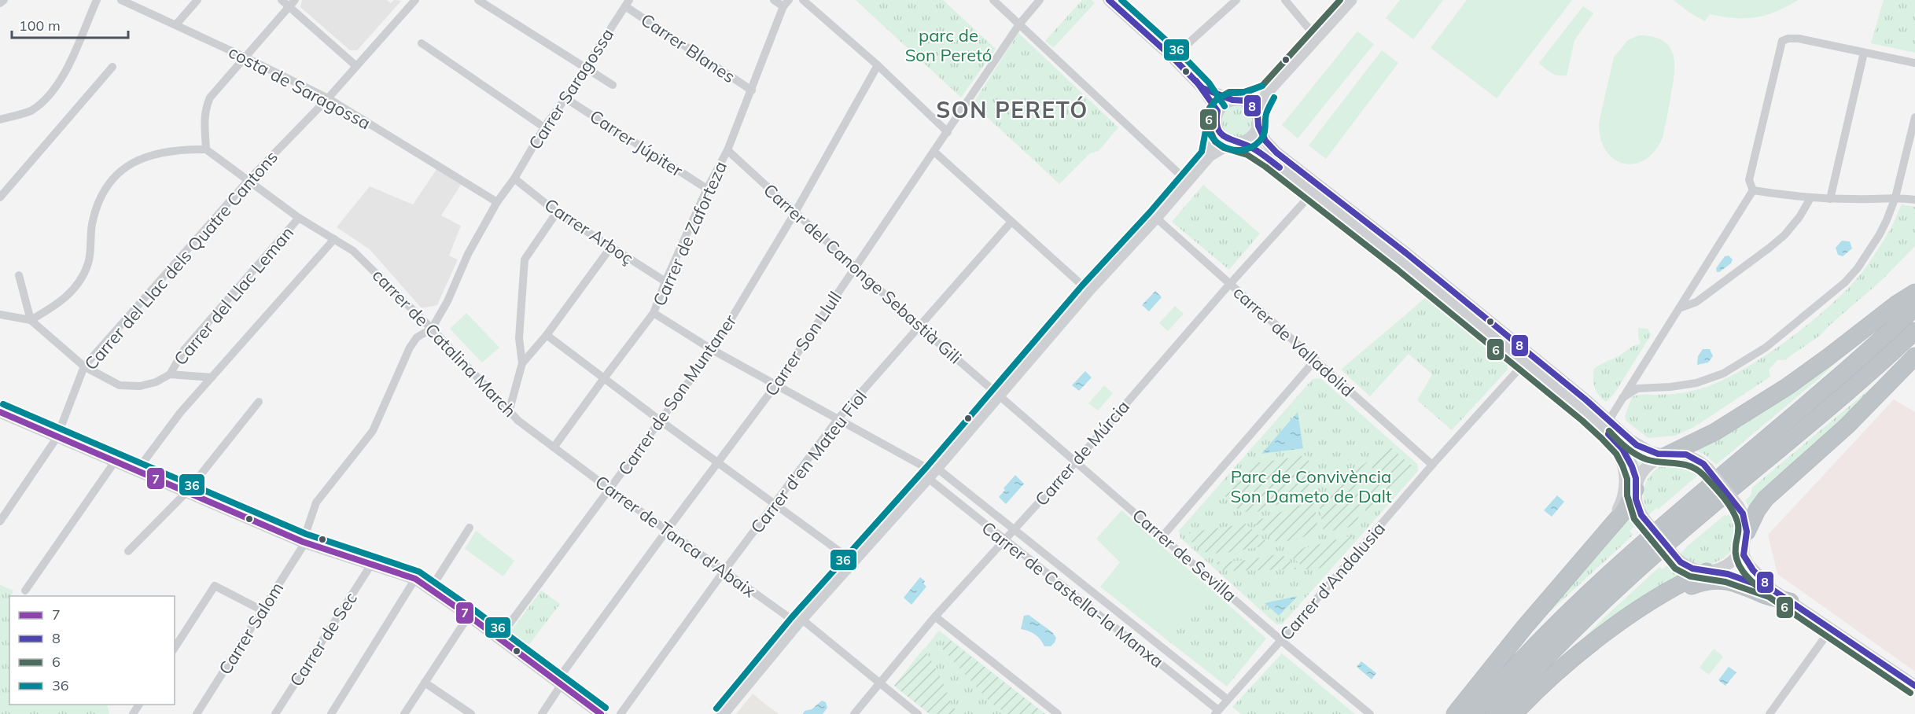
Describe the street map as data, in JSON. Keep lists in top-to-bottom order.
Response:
{
  "streets": {
    "street": [
      "Carrer Blanes",
      "costa de Saragossa",
      "Carrer Saragossa",
      "Carrer Júpiter",
      "Carrer Arboç",
      "Carrer de Zaforteza",
      "Carrer del Llac dels Quatre Cantons",
      "Carrer del Canonge Sebastià Gili",
      "Carrer del Llac Leman",
      "carrer de Valladolid",
      "carrer de Catalina March",
      "Carrer Son Llull",
      "Carrer de Son Muntaner",
      "Carrer de Múrcia",
      "Carrer d'en Mateu Fiol",
      "Carrer de Tanca d'Abaix",
      "Carrer de Sevilla",
      "Carrer d'Andalusia",
      "Carrer de Castella-la Manxa",
      "Carrer Salom",
      "Carrer de Sec"
    ]
  },
  "crossings": [
    ["Carrer Blanes", "Carrer Saragossa"],
    ["Carrer Blanes", "Carrer de Zaforteza"],
    ["costa de Saragossa", "Carrer del Llac dels Quatre Cantons"],
    ["Carrer Saragossa", "Carrer Júpiter"],
    ["Carrer Saragossa", "Carrer Arboç"],
    ["Carrer Júpiter", "Carrer de Zaforteza"],
    ["Carrer Arboç", "Carrer de Zaforteza"],
    ["Carrer de Zaforteza", "Carrer del Canonge Sebastià Gili"],
    ["Carrer de Zaforteza", "carrer de Catalina March"],
    ["Carrer de Zaforteza", "Carrer de Tanca d'Abaix"],
    ["Carrer del Llac dels Quatre Cantons", "carrer de Catalina March"],
    ["Carrer del Canonge Sebastià Gili", "Carrer Son Llull"],
    ["Carrer del Canonge Sebastià Gili", "Carrer de Son Muntaner"],
    ["Carrer del Canonge Sebastià Gili", "Carrer d'en Mateu Fiol"],
    ["Carrer del Canonge Sebastià Gili", "Carrer de Sevilla"],
    ["Carrer del Llac Leman", "carrer de Catalina March"],
    ["carrer de Valladolid", "Carrer de Múrcia"],
    ["carrer de Valladolid", "Carrer d'Andalusia"],
    ["carrer de Catalina March", "Carrer de Tanca d'Abaix"],
    ["carrer de Catalina March", "Carrer Salom"],
    ["Carrer Son Llull", "Carrer de Tanca d'Abaix"],
    ["Carrer de Son Muntaner", "Carrer de Tanca d'Abaix"],
    ["Carrer de Múrcia", "Carrer de Tanca d'Abaix"],
    ["Carrer de Múrcia", "Carrer de Sevilla"],
    ["Carrer de Múrcia", "Carrer de Castella-la Manxa"],
    ["Carrer d'en Mateu Fiol", "Carrer de Tanca d'Abaix"],
    ["Carrer de Sevilla", "Carrer d'Andalusia"],
    ["Carrer d'Andalusia", "Carrer de Castella-la Manxa"]
  ],
  "districts": ["SON PERETÓ"],
  "parks": ["parc de Son Peretó", "Parc de Convivència Son Dameto de Dalt"],
  "lines": [
    "transit line 8",
    "transit line 6",
    "transit line 36",
    "transit line 7"
  ],
  "legend": [
    "7",
    "8",
    "6",
    "36"
  ],
  "scale_bar": "100 m"
}
